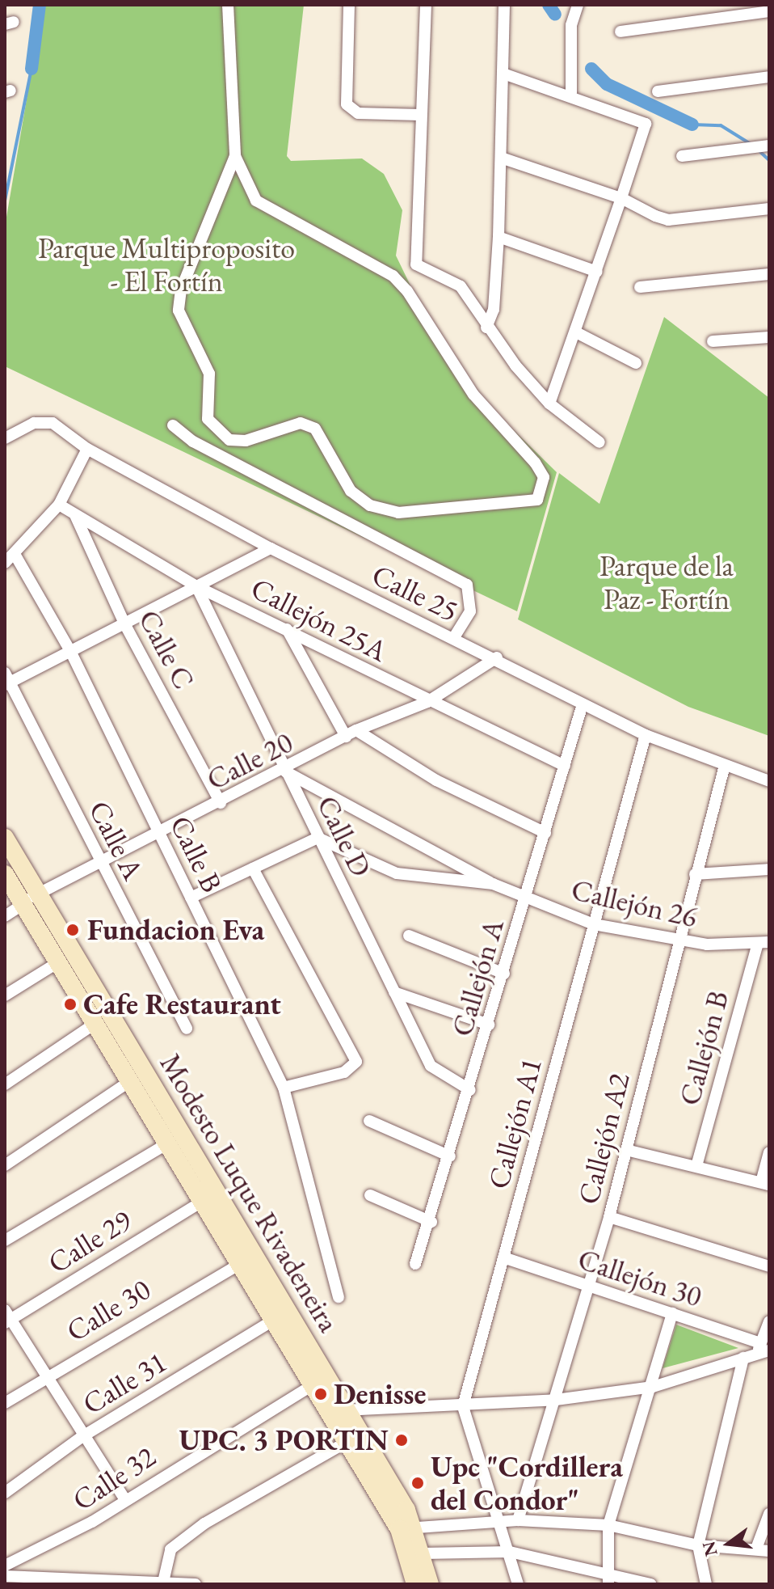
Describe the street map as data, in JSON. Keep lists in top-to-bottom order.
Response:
{
  "streets": {
    "street": [
      "Calle 25",
      "Callejón 25A",
      "Calle C",
      "Calle 20",
      "Calle D",
      "Calle A",
      "Calle B",
      "Callejón 26",
      "Callejón A",
      "Callejón B",
      "Callejón A1",
      "Callejón A2",
      "Modesto Luque Rivadeneira",
      "Calle 29",
      "Callejón 30",
      "Calle 30",
      "Calle 31",
      "Calle 32"
    ]
  },
  "crossings": [
    ["Calle 25", "Calle 20"],
    ["Calle 25", "Callejón A"],
    ["Calle 25", "Callejón A1"],
    ["Calle 25", "Callejón A2"],
    ["Callejón 25A", "Calle C"],
    ["Callejón 25A", "Calle 20"],
    ["Callejón 25A", "Calle D"],
    ["Callejón 25A", "Callejón A"],
    ["Calle C", "Calle 20"],
    ["Calle 20", "Calle D"],
    ["Calle 20", "Calle A"],
    ["Calle 20", "Calle B"],
    ["Calle 20", "Callejón 26"],
    ["Calle 20", "Modesto Luque Rivadeneira"],
    ["Calle D", "Callejón 26"],
    ["Calle D", "Callejón A"],
    ["Callejón 26", "Callejón A"],
    ["Callejón 26", "Callejón B"],
    ["Callejón 26", "Callejón A1"],
    ["Callejón 26", "Callejón A2"],
    ["Callejón A1", "Callejón 30"],
    ["Callejón A2", "Callejón 30"],
    ["Modesto Luque Rivadeneira", "Calle 29"],
    ["Modesto Luque Rivadeneira", "Calle 30"],
    ["Modesto Luque Rivadeneira", "Calle 31"],
    ["Modesto Luque Rivadeneira", "Calle 32"]
  ],
  "parks": ["Parque Multiproposito - El Fortín", "Parque de la Paz - Fortín"],
  "places": [
    "Fundacion Eva",
    "Cafe Restaurant",
    "Denisse",
    "UPC. 3 PORTIN",
    "Upc \"Cordillera del Condor\""
  ],
  "north": "left"
}
